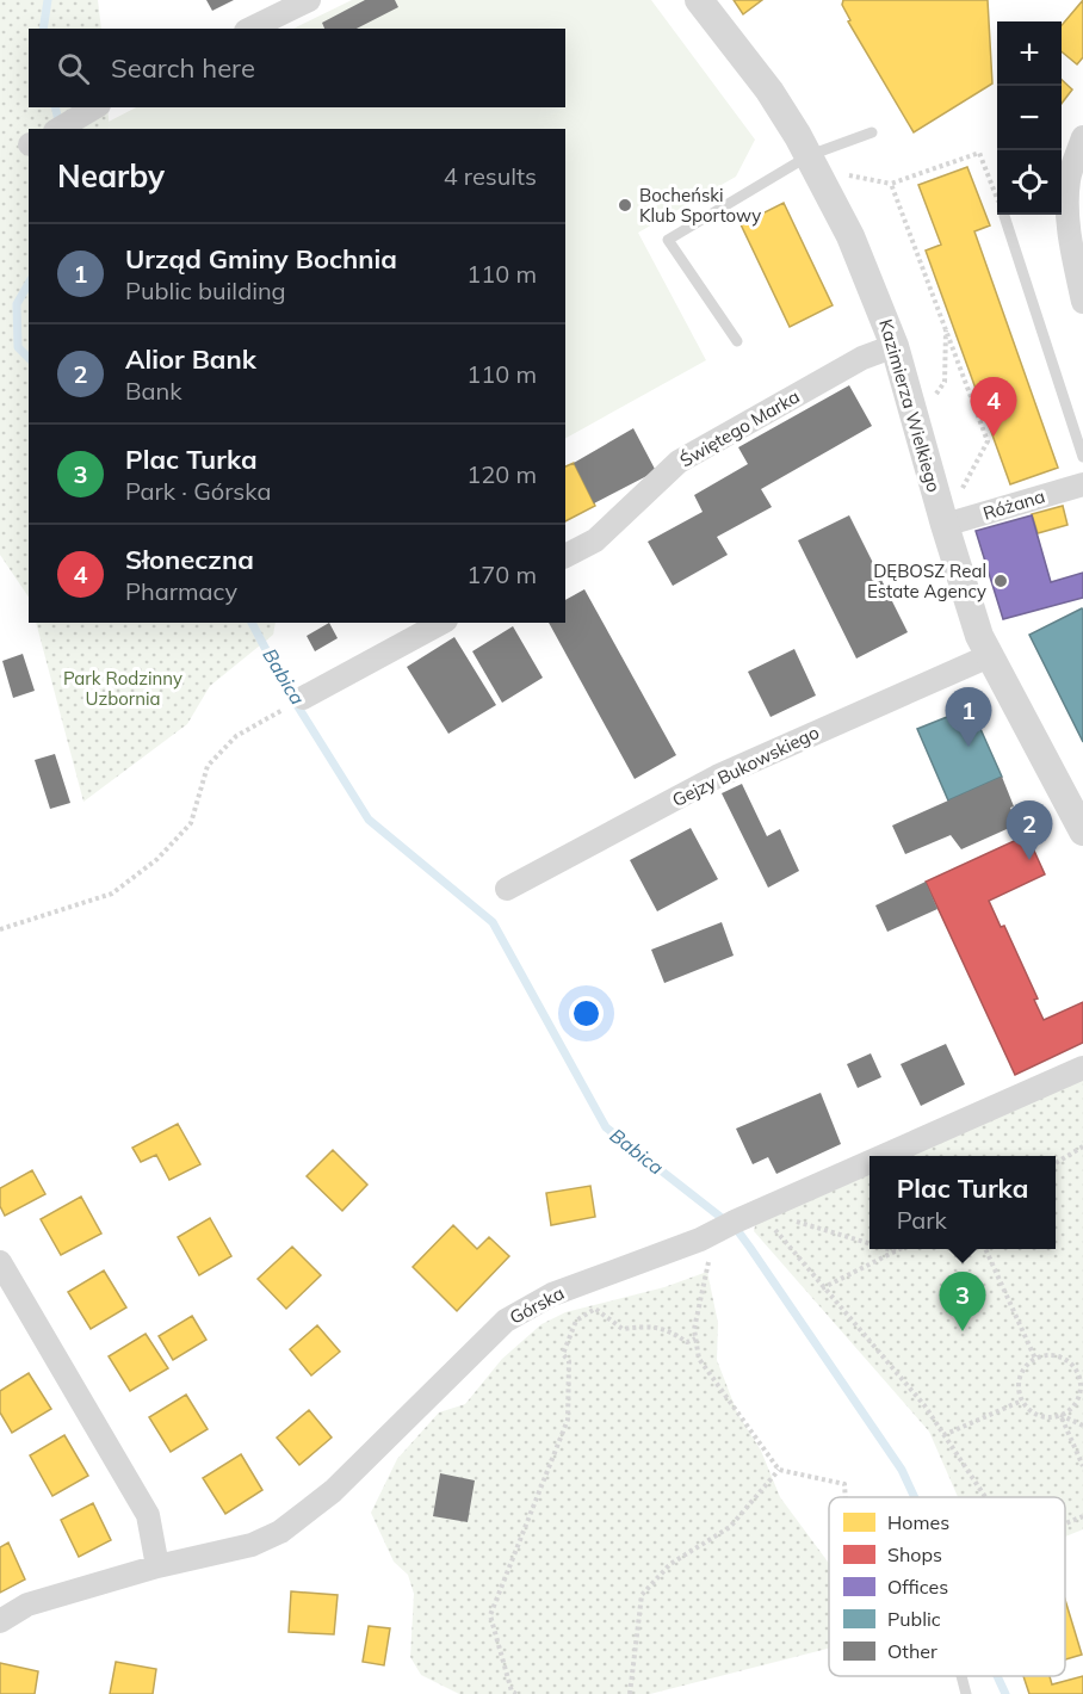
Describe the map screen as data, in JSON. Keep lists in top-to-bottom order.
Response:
{
  "streets": {
    "street": [
      "Kazimierza Wielkiego",
      "Świętego Marka",
      "Różana",
      "Gejzy Bukowskiego",
      "Górska"
    ]
  },
  "crossings": [
    ["Kazimierza Wielkiego", "Świętego Marka"],
    ["Kazimierza Wielkiego", "Różana"],
    ["Kazimierza Wielkiego", "Gejzy Bukowskiego"]
  ],
  "water": ["Babica"],
  "parks": ["Park Rodzinny Uzbornia"],
  "places": ["Bocheński Klub Sportowy", "DĘBOSZ Real Estate Agency"],
  "legend": [
    "Homes",
    "Shops",
    "Offices",
    "Public",
    "Other"
  ],
  "page": {
    "map_buttons": ["+", "−"],
    "search": "Search here",
    "heading": ["Nearby", "4 results"],
    "list": [
      {
        "mark": "1",
        "name": "Urząd Gminy Bochnia",
        "note": "Public building",
        "value": "110 m"
      },
      {
        "mark": "2",
        "name": "Alior Bank",
        "note": "Bank",
        "value": "110 m"
      },
      {
        "mark": "3",
        "name": "Plac Turka",
        "note": "Park · Górska",
        "value": "120 m"
      },
      {
        "mark": "4",
        "name": "Słoneczna",
        "note": "Pharmacy",
        "value": "170 m"
      }
    ],
    "pins": [
      "4",
      "1",
      "2",
      "3"
    ],
    "popup": ["Plac Turka", "Park"]
  }
}
